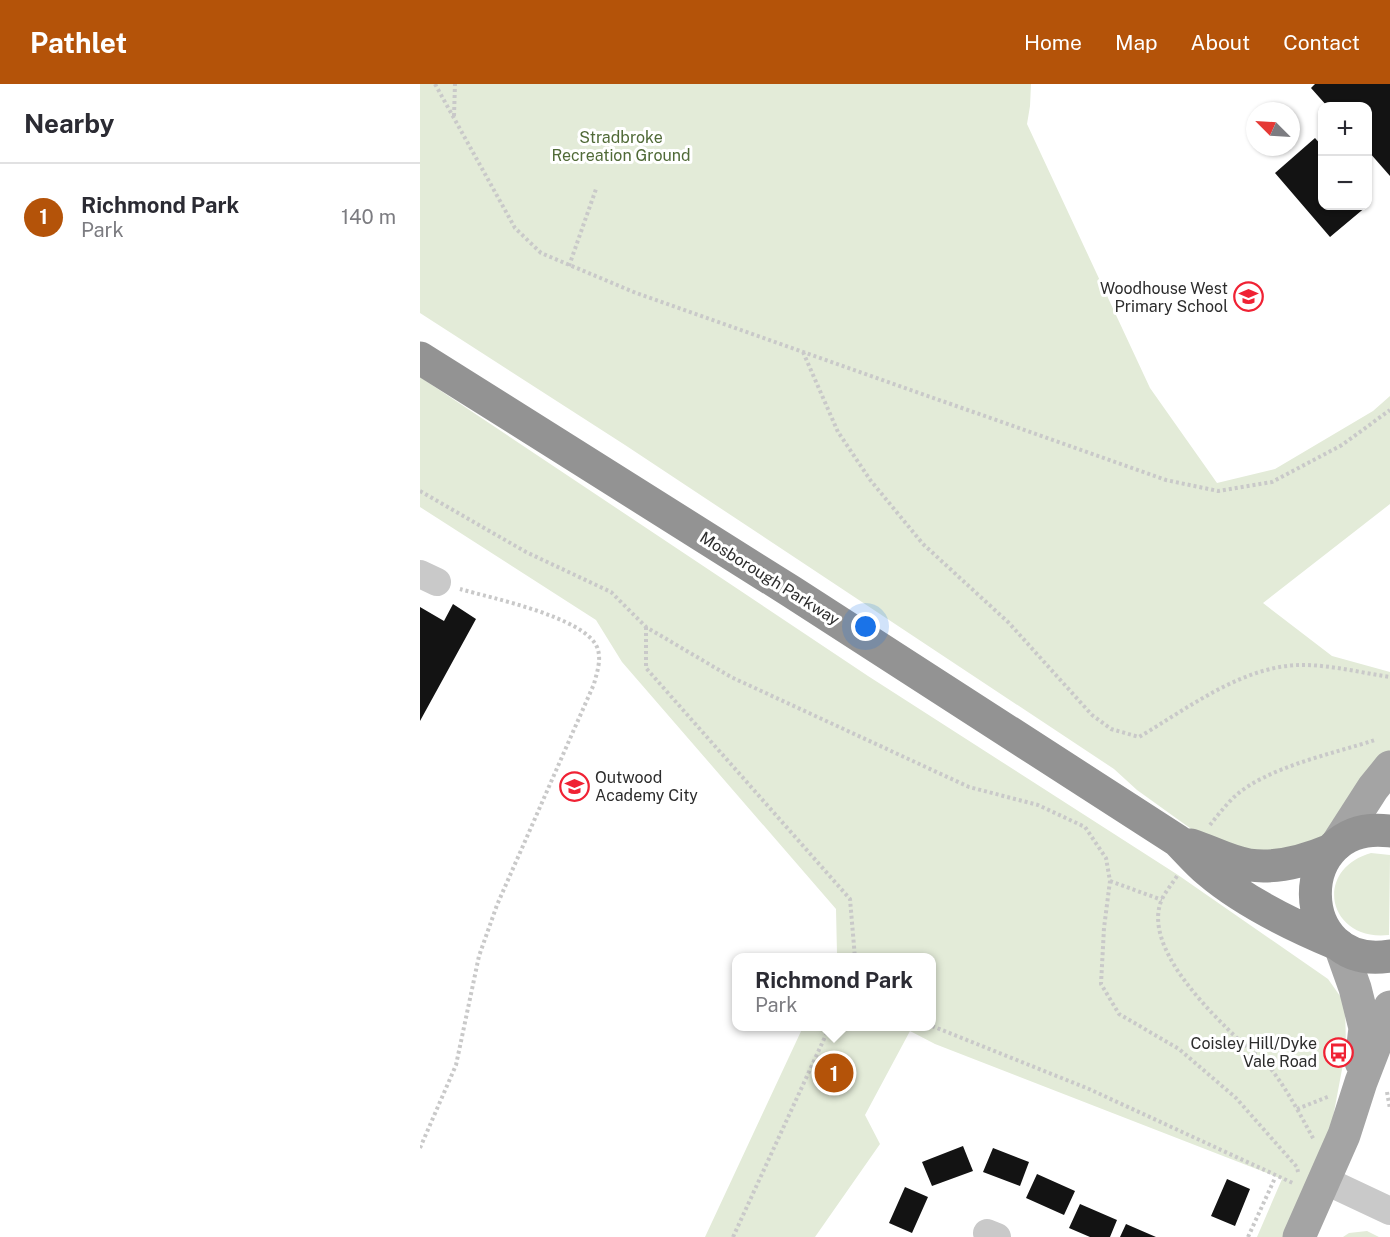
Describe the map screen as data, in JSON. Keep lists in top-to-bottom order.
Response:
{
  "streets": {
    "highway": ["Mosborough Parkway"]
  },
  "parks": ["Stradbroke Recreation Ground"],
  "places": {
    "school or university": ["Woodhouse West Primary School", "Outwood Academy City"],
    "bus stop": ["Coisley Hill/Dyke Vale Road"]
  },
  "north": "top left",
  "page": {
    "header": "Pathlet",
    "nav": [
      "Home",
      "Map",
      "About",
      "Contact"
    ],
    "heading": "Nearby",
    "map_buttons": ["+", "−"],
    "list": [
      {
        "mark": "1",
        "name": "Richmond Park",
        "note": "Park",
        "value": "140 m"
      }
    ],
    "popup": ["Richmond Park", "Park"],
    "pins": "1"
  }
}
